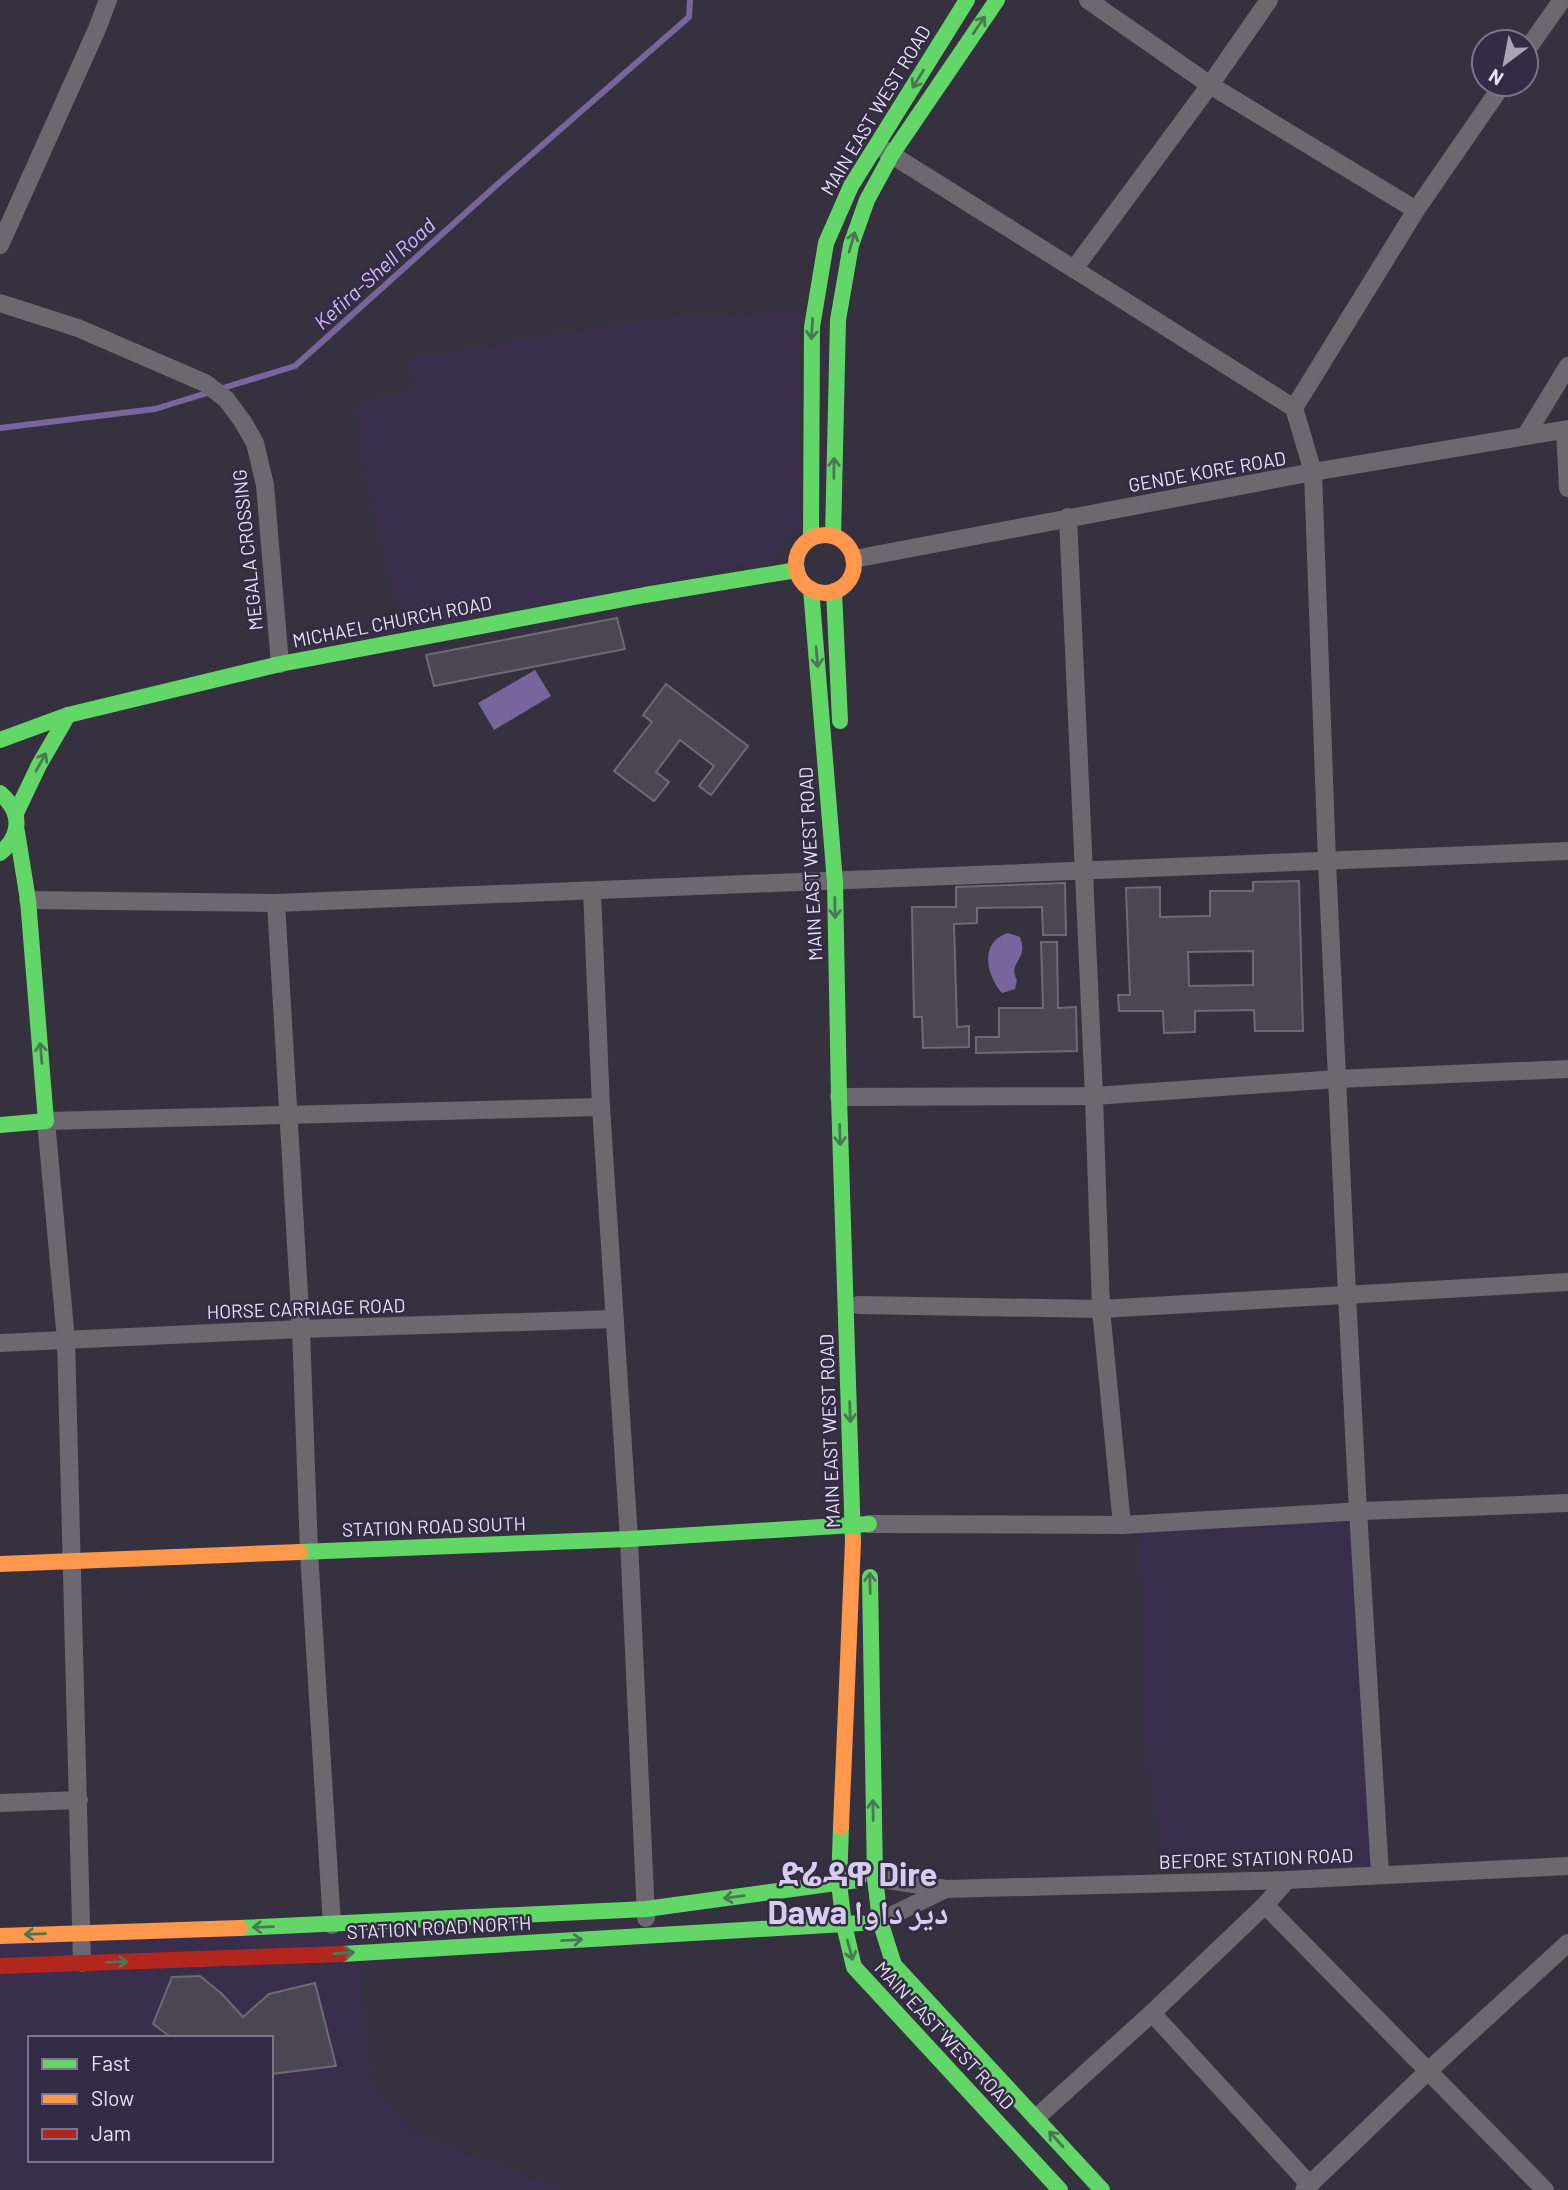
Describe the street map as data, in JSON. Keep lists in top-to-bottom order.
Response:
{
  "streets": {
    "main road": [
      "MAIN EAST WEST ROAD",
      "MICHAEL CHURCH ROAD",
      "STATION ROAD SOUTH",
      "STATION ROAD NORTH"
    ],
    "street": [
      "GENDE KORE ROAD",
      "MEGALA CROSSING",
      "HORSE CARRIAGE ROAD",
      "BEFORE STATION ROAD"
    ]
  },
  "crossings": [
    ["MAIN EAST WEST ROAD", "GENDE KORE ROAD"],
    ["MAIN EAST WEST ROAD", "MICHAEL CHURCH ROAD"],
    ["MAIN EAST WEST ROAD", "STATION ROAD SOUTH"],
    ["MAIN EAST WEST ROAD", "BEFORE STATION ROAD"],
    ["MAIN EAST WEST ROAD", "STATION ROAD NORTH"],
    ["GENDE KORE ROAD", "MICHAEL CHURCH ROAD"],
    ["MEGALA CROSSING", "MICHAEL CHURCH ROAD"],
    ["BEFORE STATION ROAD", "STATION ROAD NORTH"]
  ],
  "districts": ["ድሬዳዋ Dire Dawa دير داوا"],
  "water": ["Kefira-Shell Road"],
  "legend": ["Fast", "Slow", "Jam"],
  "north": "bottom left"
}
